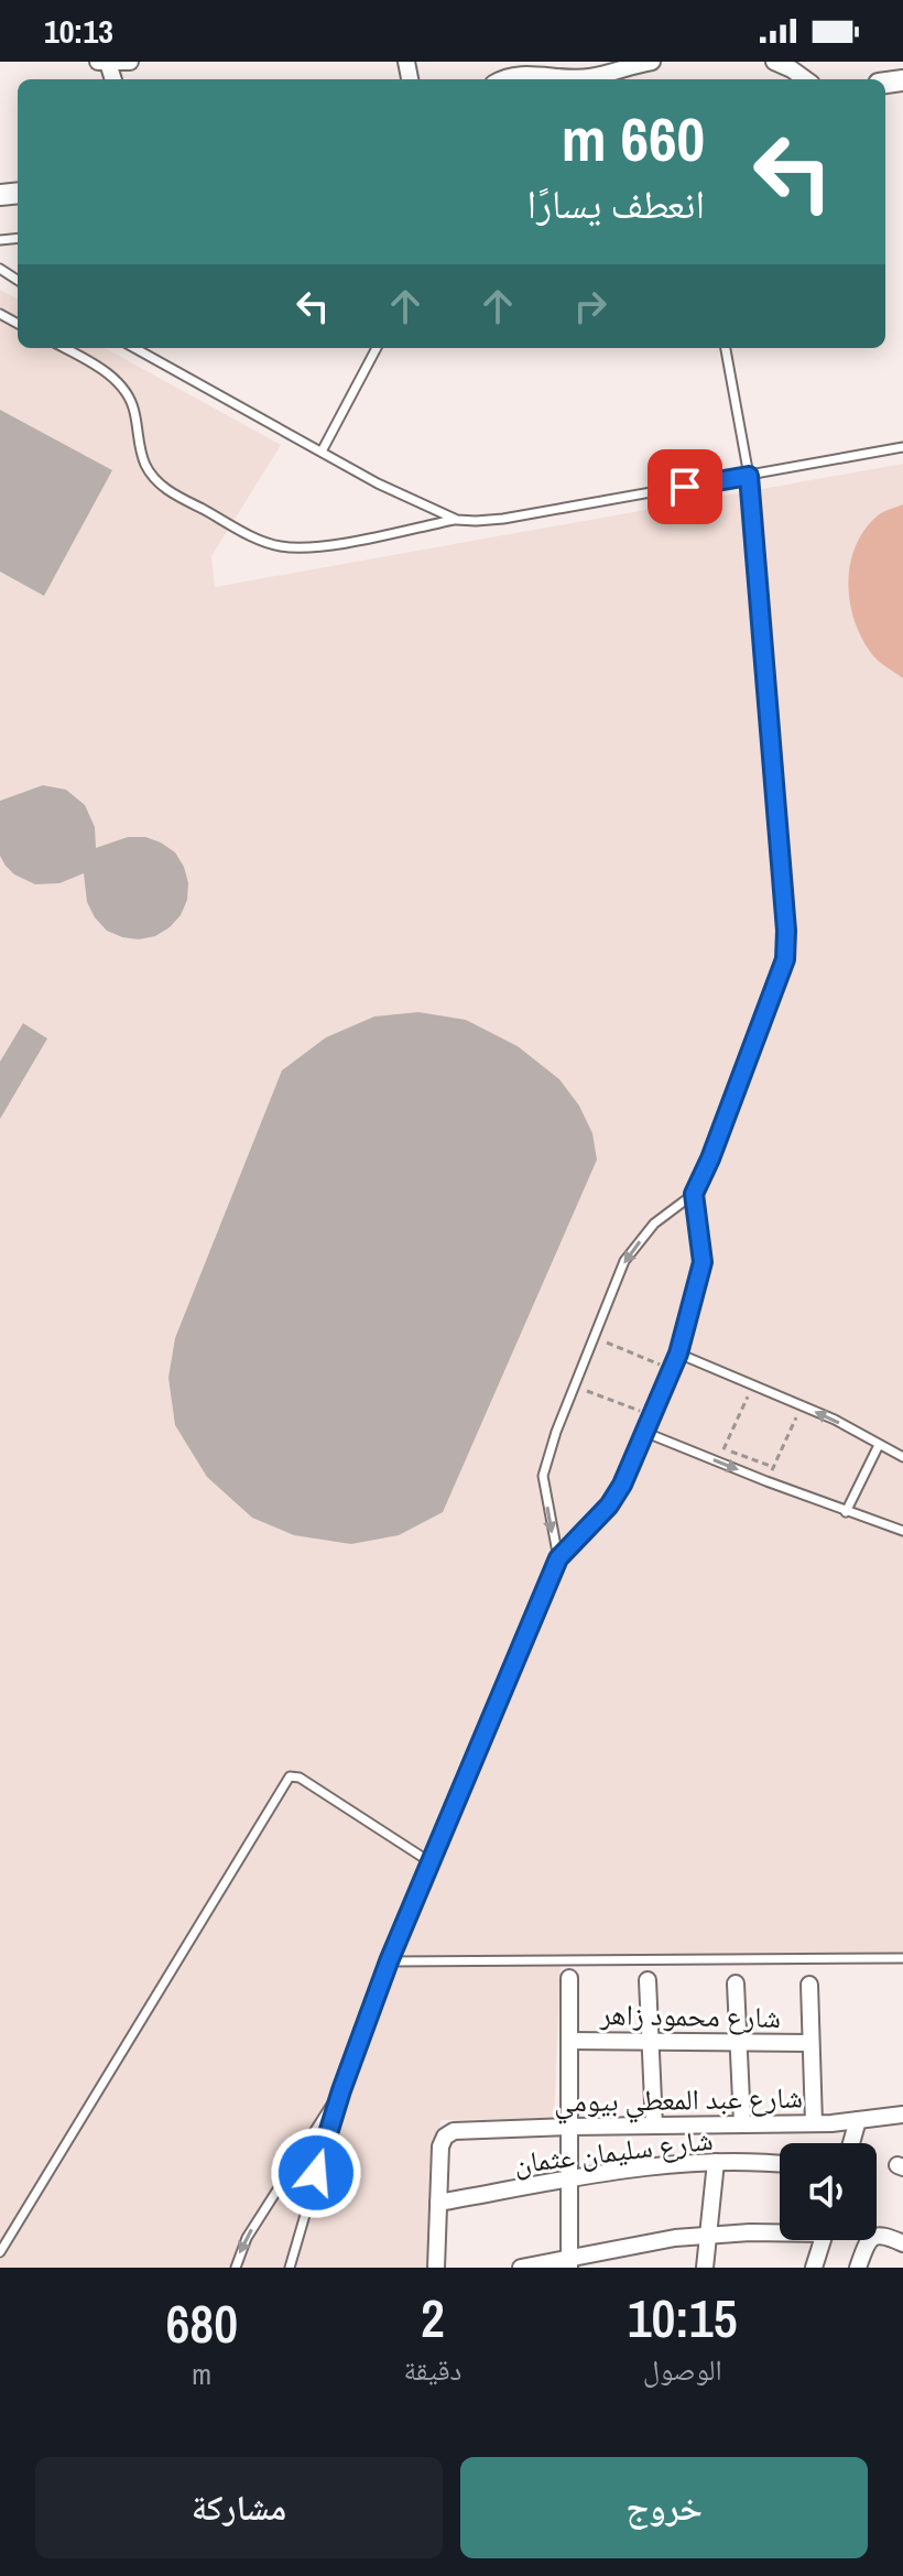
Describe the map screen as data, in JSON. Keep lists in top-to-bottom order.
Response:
{
  "streets": {
    "street": ["شارع محمود زاهر", "شارع عبد المعطي بيومي", "شارع سليمان عثمان"]
  },
  "crossings": [
    ["شارع عبد المعطي بيومي", "شارع سليمان عثمان"]
  ],
  "page": {
    "status": "10:13",
    "turn": ["660 m", "انعطف يسارًا"],
    "eta": [
      "10:15",
      "الوصول",
      "2",
      "دقيقة",
      "680",
      "m"
    ],
    "buttons": ["خروج", "مشاركة"]
  }
}
